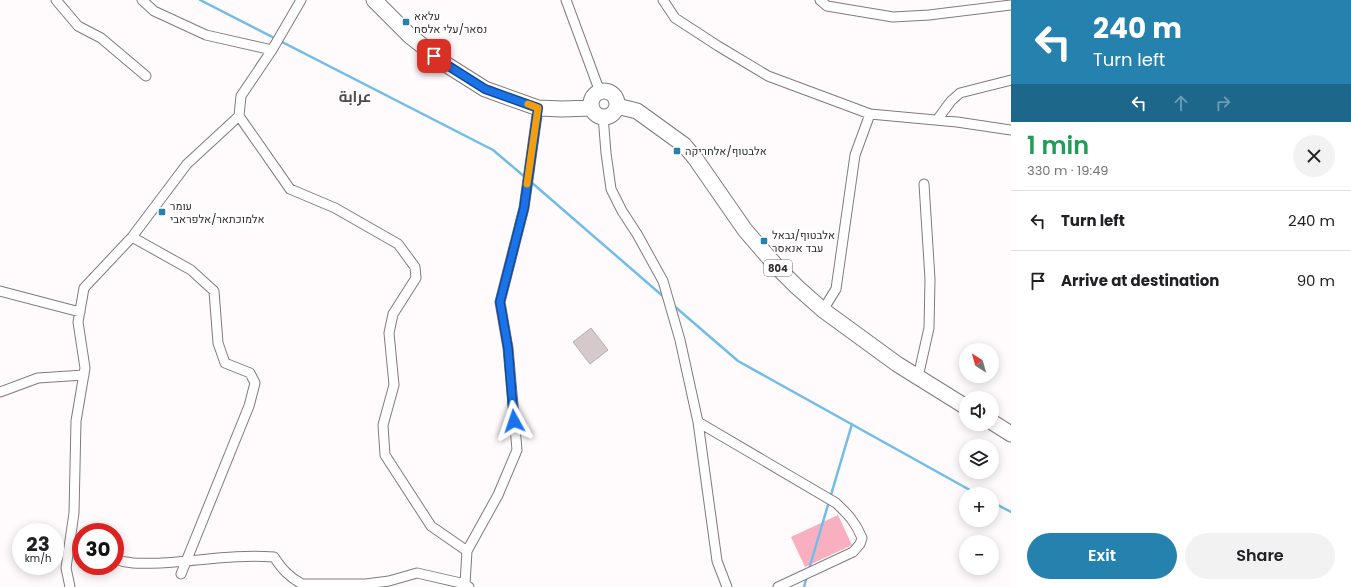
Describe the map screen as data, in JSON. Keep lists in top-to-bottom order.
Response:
{
  "streets": {
    "main road": ["804"]
  },
  "districts": ["عرابة"],
  "places": {
    "transit": [
      "עלאא נסאר/עלי אלסח",
      "אלבטוף/אלחריקה",
      "עומר אלמוכתאר/אלפראבי",
      "אלבטוף/גבאל עבד אנאסר"
    ]
  },
  "north": "top left",
  "page": {
    "turn": ["240 m", "Turn left"],
    "heading": ["1 min", "330 m · 19:49"],
    "list": [
      {
        "name": "Turn left",
        "value": "240 m"
      },
      {
        "name": "Arrive at destination",
        "value": "90 m"
      }
    ],
    "map_buttons": ["+", "−"],
    "speed": "23 km/h",
    "limit": "30",
    "buttons": ["Exit", "Share"]
  }
}
